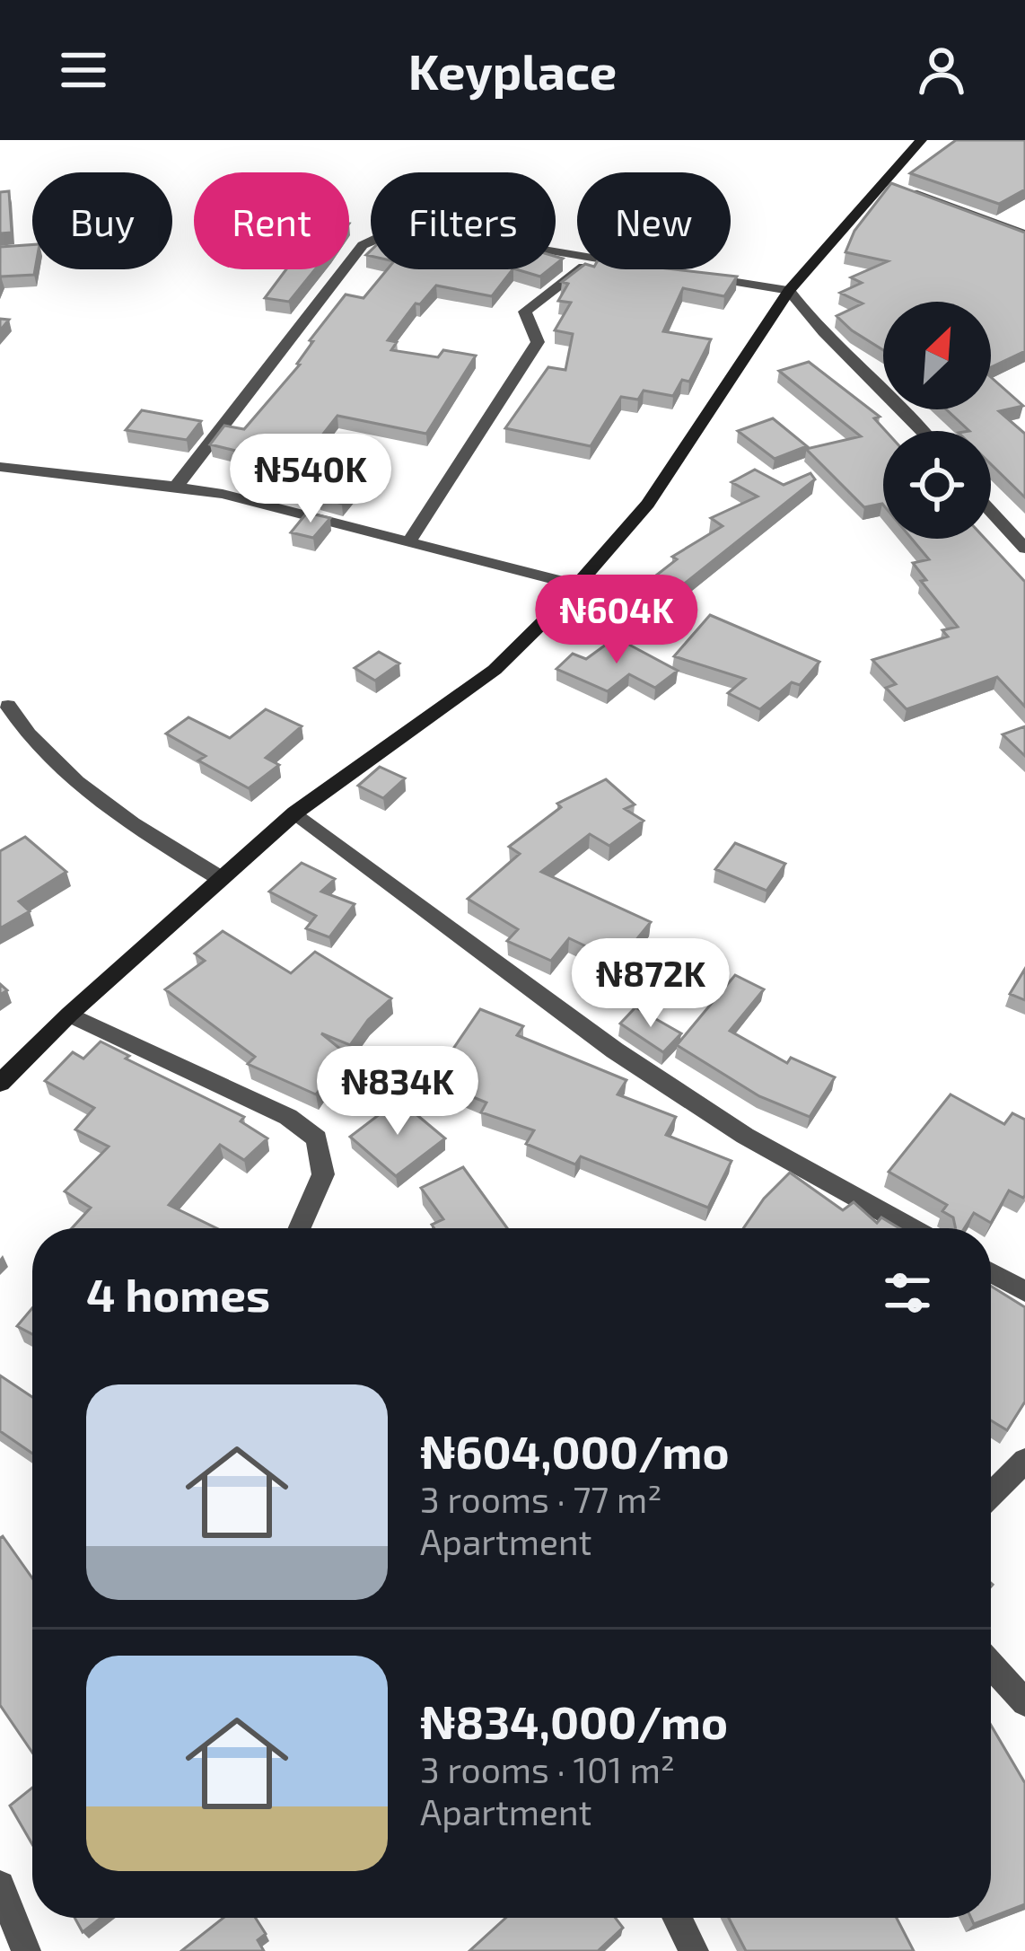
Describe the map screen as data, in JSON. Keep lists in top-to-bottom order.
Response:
{
  "north": "top right",
  "page": {
    "header": "Keyplace",
    "chip": [
      "Buy",
      "Rent",
      "Filters",
      "New"
    ],
    "price": [
      "₦540K",
      "₦604K",
      "₦872K",
      "₦834K"
    ],
    "heading": "4 homes",
    "list": [
      {
        "name": "₦604,000/mo",
        "note": "3 rooms · 77 m² · Apartment"
      },
      {
        "name": "₦834,000/mo",
        "note": "3 rooms · 101 m² · Apartment"
      }
    ]
  }
}
